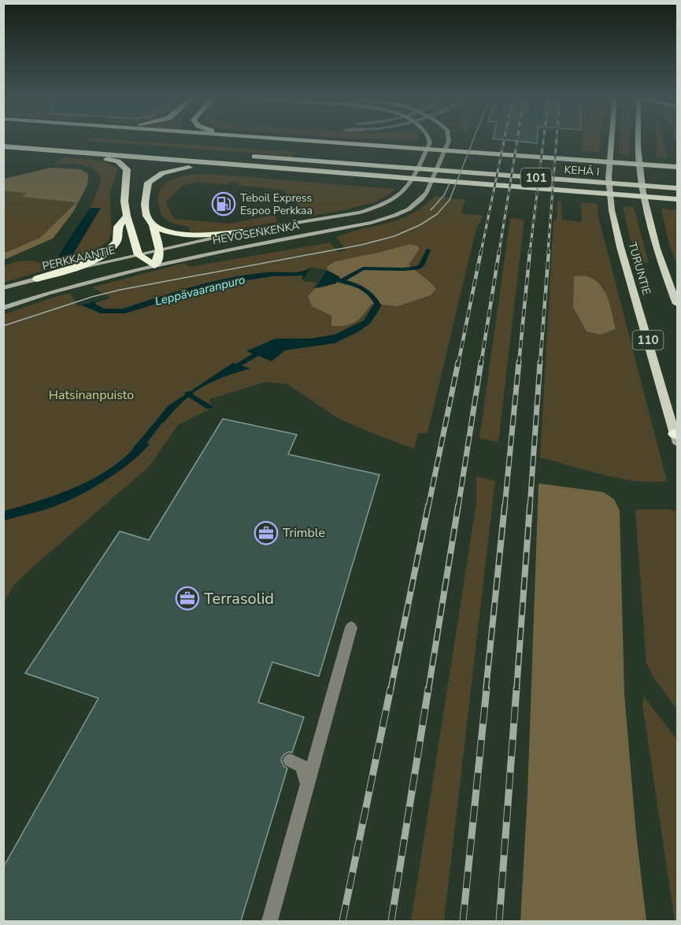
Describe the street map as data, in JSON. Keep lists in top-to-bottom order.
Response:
{
  "streets": {
    "highway": ["KEHÄ I", "101"],
    "main road": [
      "HEVOSENKENKÄ",
      "PERKKAANTIE",
      "TURUNTIE",
      "110"
    ]
  },
  "crossings": [
    ["HEVOSENKENKÄ", "PERKKAANTIE"]
  ],
  "water": ["Leppävaaranpuro"],
  "parks": ["Hatsinanpuisto"],
  "places": {
    "fuel station": ["Teboil Express Espoo Perkkaa"],
    "office": ["Trimble", "Terrasolid"]
  }
}
